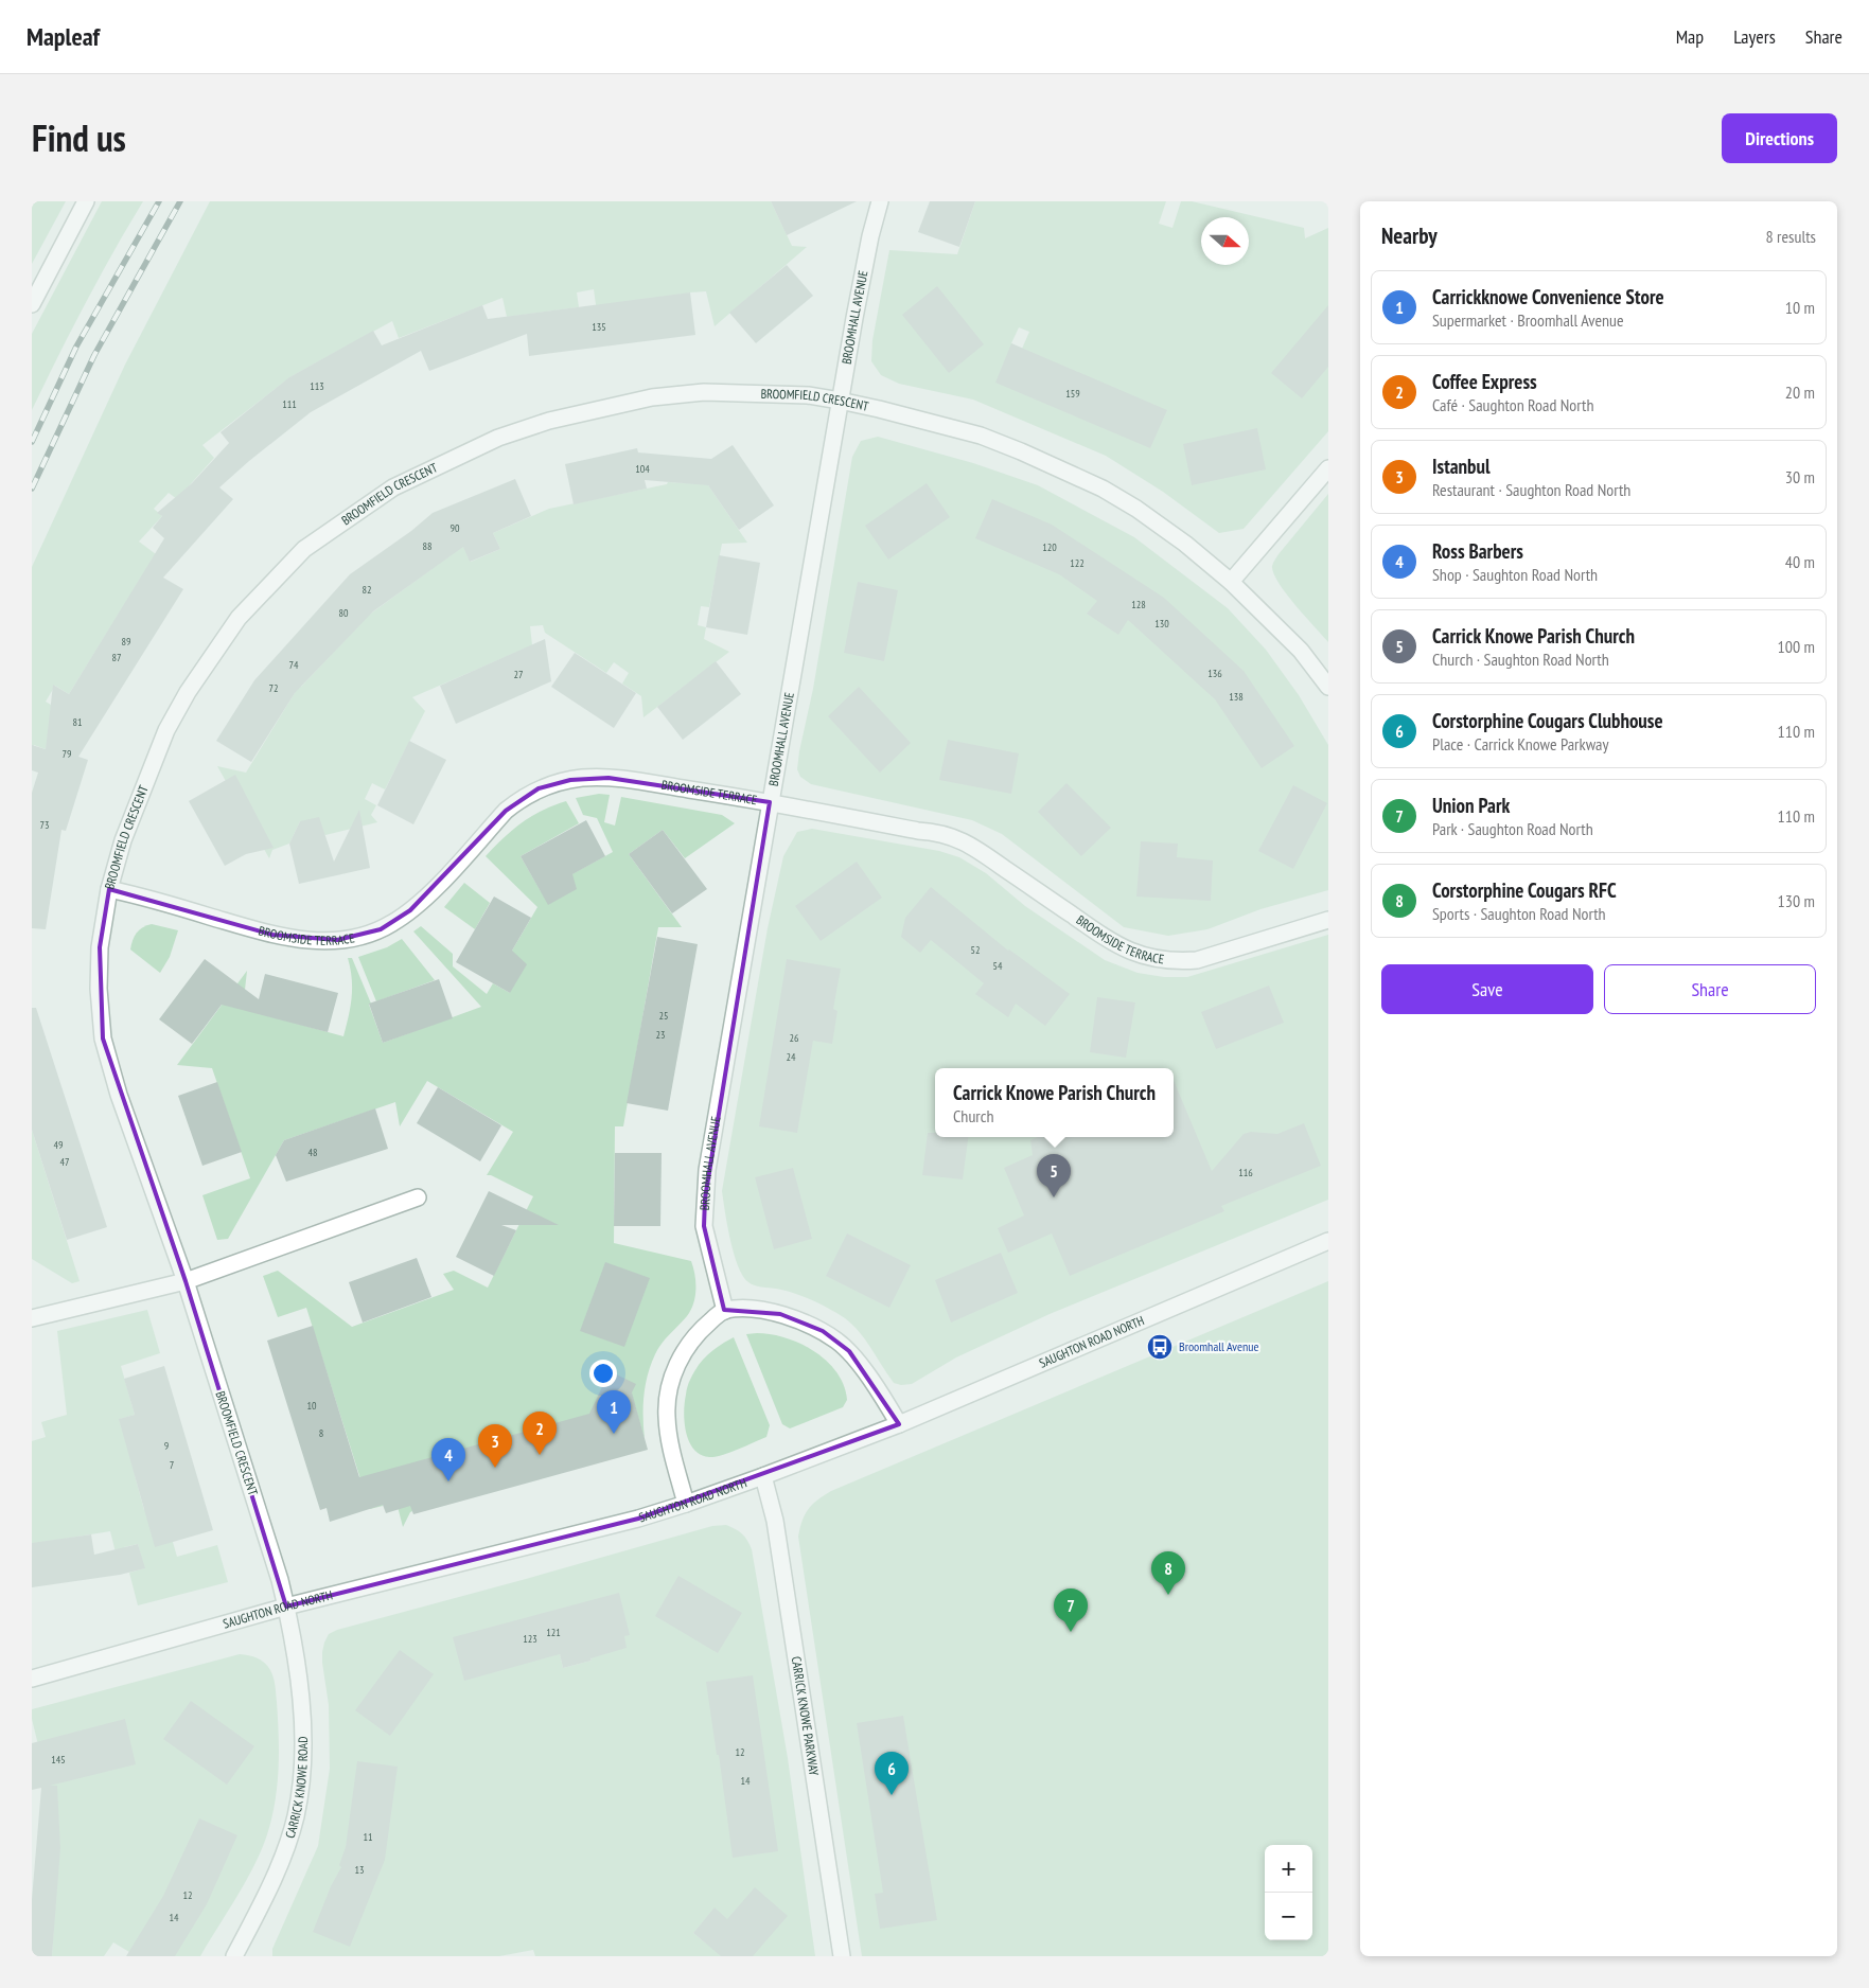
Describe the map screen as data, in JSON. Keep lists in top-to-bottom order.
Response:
{
  "streets": {
    "street": [
      "BROOMHALL AVENUE",
      "BROOMFIELD CRESCENT",
      "BROOMSIDE TERRACE",
      "SAUGHTON ROAD NORTH",
      "CARRICK KNOWE PARKWAY",
      "CARRICK KNOWE ROAD"
    ]
  },
  "crossings": [
    ["BROOMHALL AVENUE", "BROOMFIELD CRESCENT"],
    ["BROOMHALL AVENUE", "BROOMSIDE TERRACE"],
    ["BROOMFIELD CRESCENT", "BROOMSIDE TERRACE"],
    ["BROOMFIELD CRESCENT", "SAUGHTON ROAD NORTH"],
    ["BROOMFIELD CRESCENT", "CARRICK KNOWE ROAD"],
    ["SAUGHTON ROAD NORTH", "CARRICK KNOWE PARKWAY"],
    ["SAUGHTON ROAD NORTH", "CARRICK KNOWE ROAD"]
  ],
  "places": {
    "bus stop": ["Broomhall Avenue"]
  },
  "house_numbers": [
    "135",
    "113",
    "159",
    "111",
    "104",
    "90",
    "88",
    "120",
    "122",
    "82",
    "128",
    "80",
    "130",
    "89",
    "87",
    "74",
    "136",
    "27",
    "72",
    "138",
    "81",
    "79",
    "73",
    "52",
    "54",
    "25",
    "23",
    "26",
    "24",
    "49",
    "48",
    "47",
    "116",
    "10",
    "8",
    "9",
    "7",
    "121",
    "123",
    "12",
    "145",
    "14",
    "11",
    "13",
    "12",
    "14"
  ],
  "north": "right",
  "page": {
    "header": "Mapleaf",
    "nav": ["Map", "Layers", "Share"],
    "title": "Find us",
    "buttons": [
      "Directions",
      ["Save", "Share"]
    ],
    "heading": ["Nearby", "8 results"],
    "list": [
      {
        "mark": "1",
        "name": "Carrickknowe Convenience Store",
        "note": "Supermarket · Broomhall Avenue",
        "value": "10 m"
      },
      {
        "mark": "2",
        "name": "Coffee Express",
        "note": "Café · Saughton Road North",
        "value": "20 m"
      },
      {
        "mark": "3",
        "name": "Istanbul",
        "note": "Restaurant · Saughton Road North",
        "value": "30 m"
      },
      {
        "mark": "4",
        "name": "Ross Barbers",
        "note": "Shop · Saughton Road North",
        "value": "40 m"
      },
      {
        "mark": "5",
        "name": "Carrick Knowe Parish Church",
        "note": "Church · Saughton Road North",
        "value": "100 m"
      },
      {
        "mark": "6",
        "name": "Corstorphine Cougars Clubhouse",
        "note": "Place · Carrick Knowe Parkway",
        "value": "110 m"
      },
      {
        "mark": "7",
        "name": "Union Park",
        "note": "Park · Saughton Road North",
        "value": "110 m"
      },
      {
        "mark": "8",
        "name": "Corstorphine Cougars RFC",
        "note": "Sports · Saughton Road North",
        "value": "130 m"
      }
    ],
    "popup": ["Carrick Knowe Parish Church", "Church"],
    "pins": [
      "5",
      "1",
      "2",
      "3",
      "4",
      "8",
      "7",
      "6"
    ],
    "map_buttons": ["+", "−"]
  }
}
